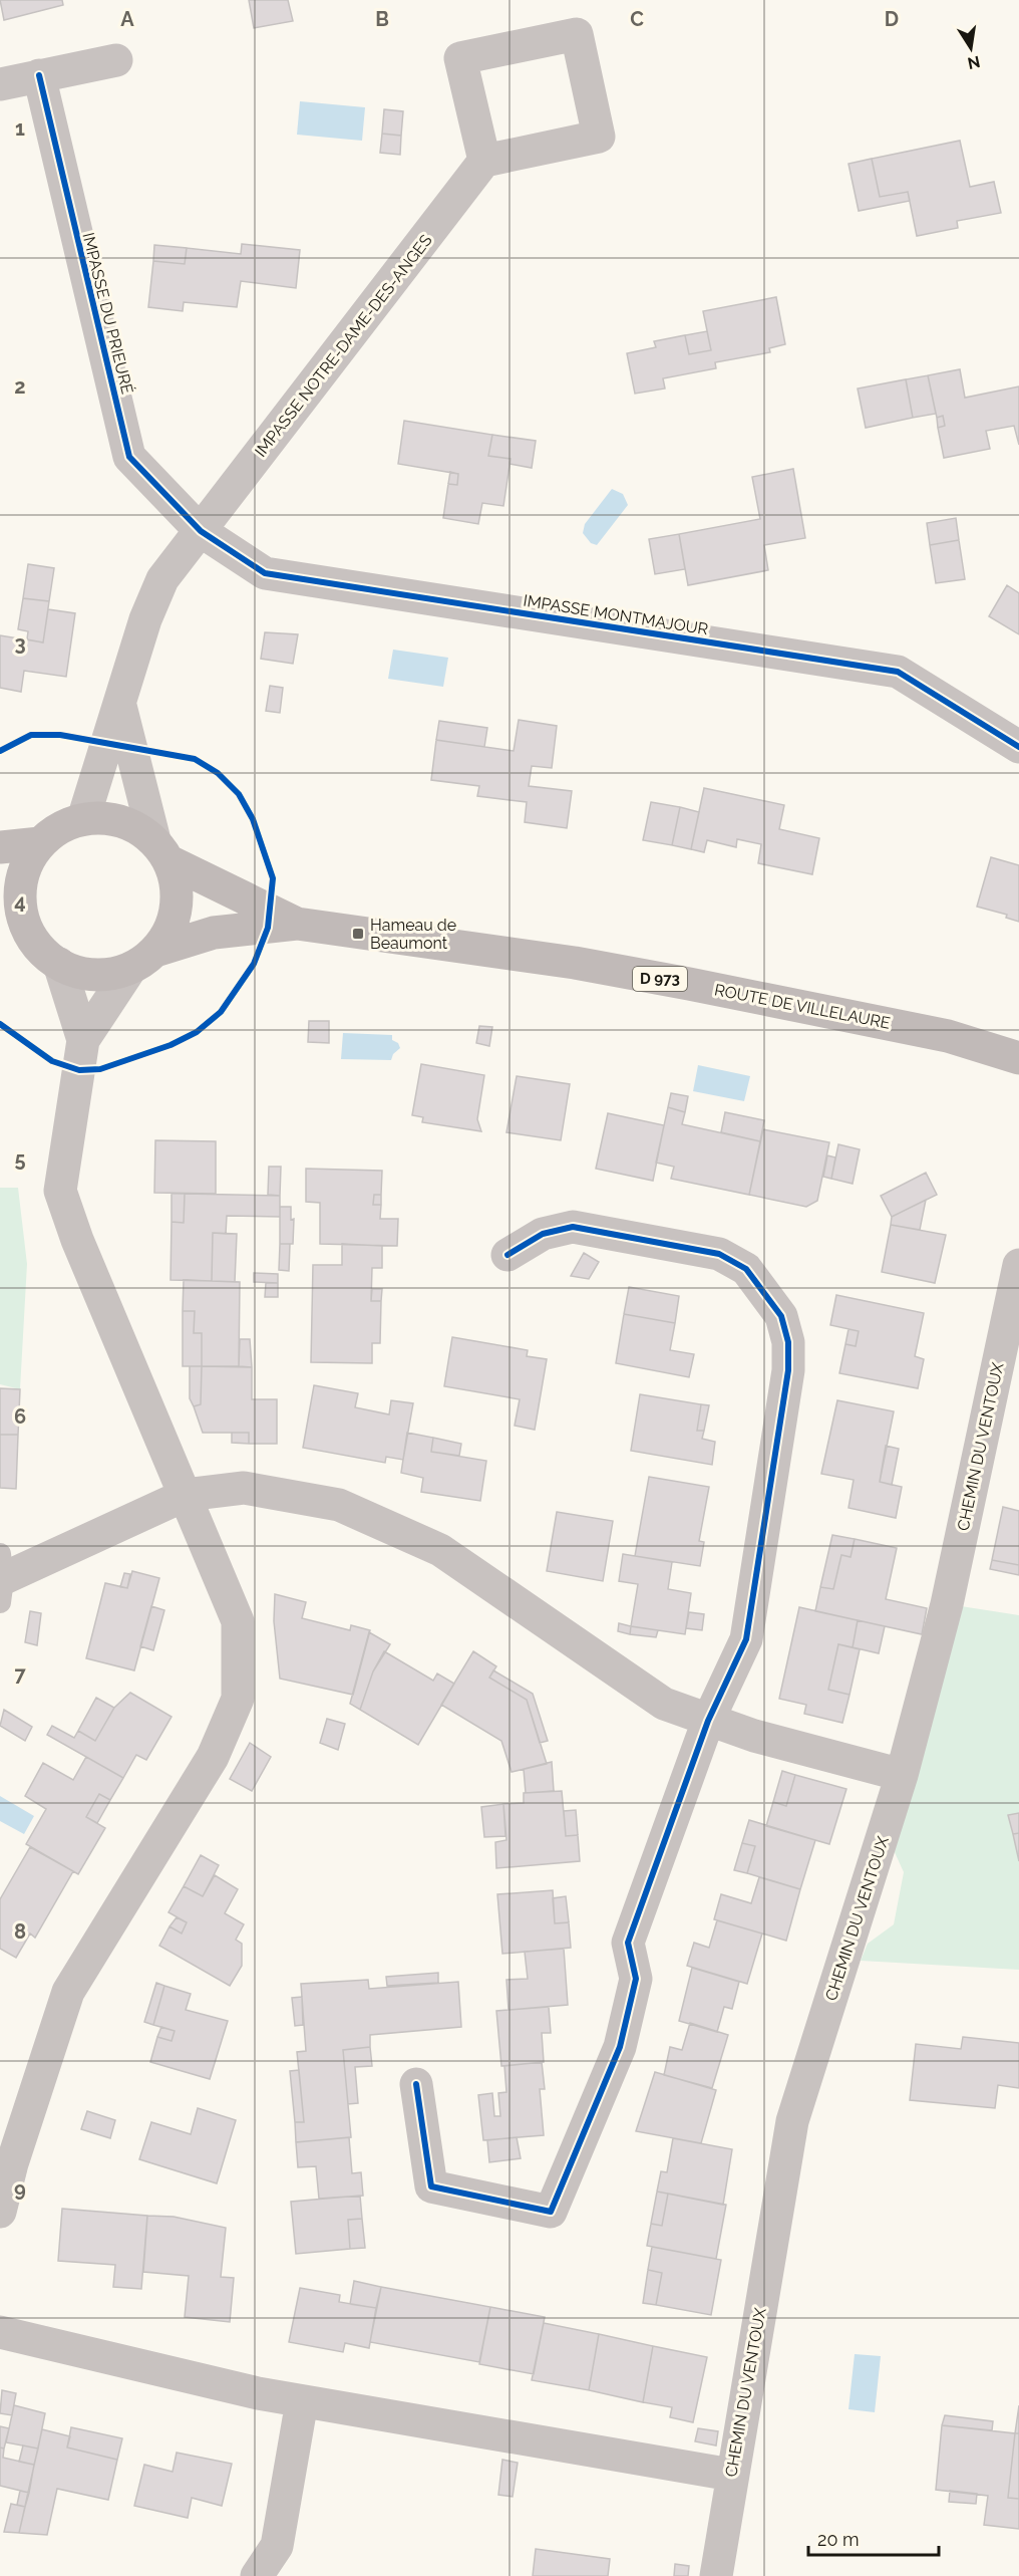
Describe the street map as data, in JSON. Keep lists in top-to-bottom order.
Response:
{
  "streets": {
    "main road": ["D 973", "ROUTE DE VILLELAURE"],
    "street": [
      "IMPASSE DU PRIEURÉ",
      "IMPASSE NOTRE-DAME-DES-ANGES",
      "IMPASSE MONTMAJOUR",
      "CHEMIN DU VENTOUX"
    ]
  },
  "crossings": [
    ["IMPASSE DU PRIEURÉ", "IMPASSE NOTRE-DAME-DES-ANGES"],
    ["IMPASSE DU PRIEURÉ", "IMPASSE MONTMAJOUR"],
    ["IMPASSE NOTRE-DAME-DES-ANGES", "IMPASSE MONTMAJOUR"],
    ["IMPASSE NOTRE-DAME-DES-ANGES", "ROUTE DE VILLELAURE"]
  ],
  "places": {
    "transit": ["Hameau de Beaumont"]
  },
  "scale_bar": "20 m",
  "north": "bottom",
  "grid": {
    "columns": [
      "A",
      "B",
      "C",
      "D"
    ],
    "rows": [
      "1",
      "2",
      "3",
      "4",
      "5",
      "6",
      "7",
      "8",
      "9"
    ]
  }
}
